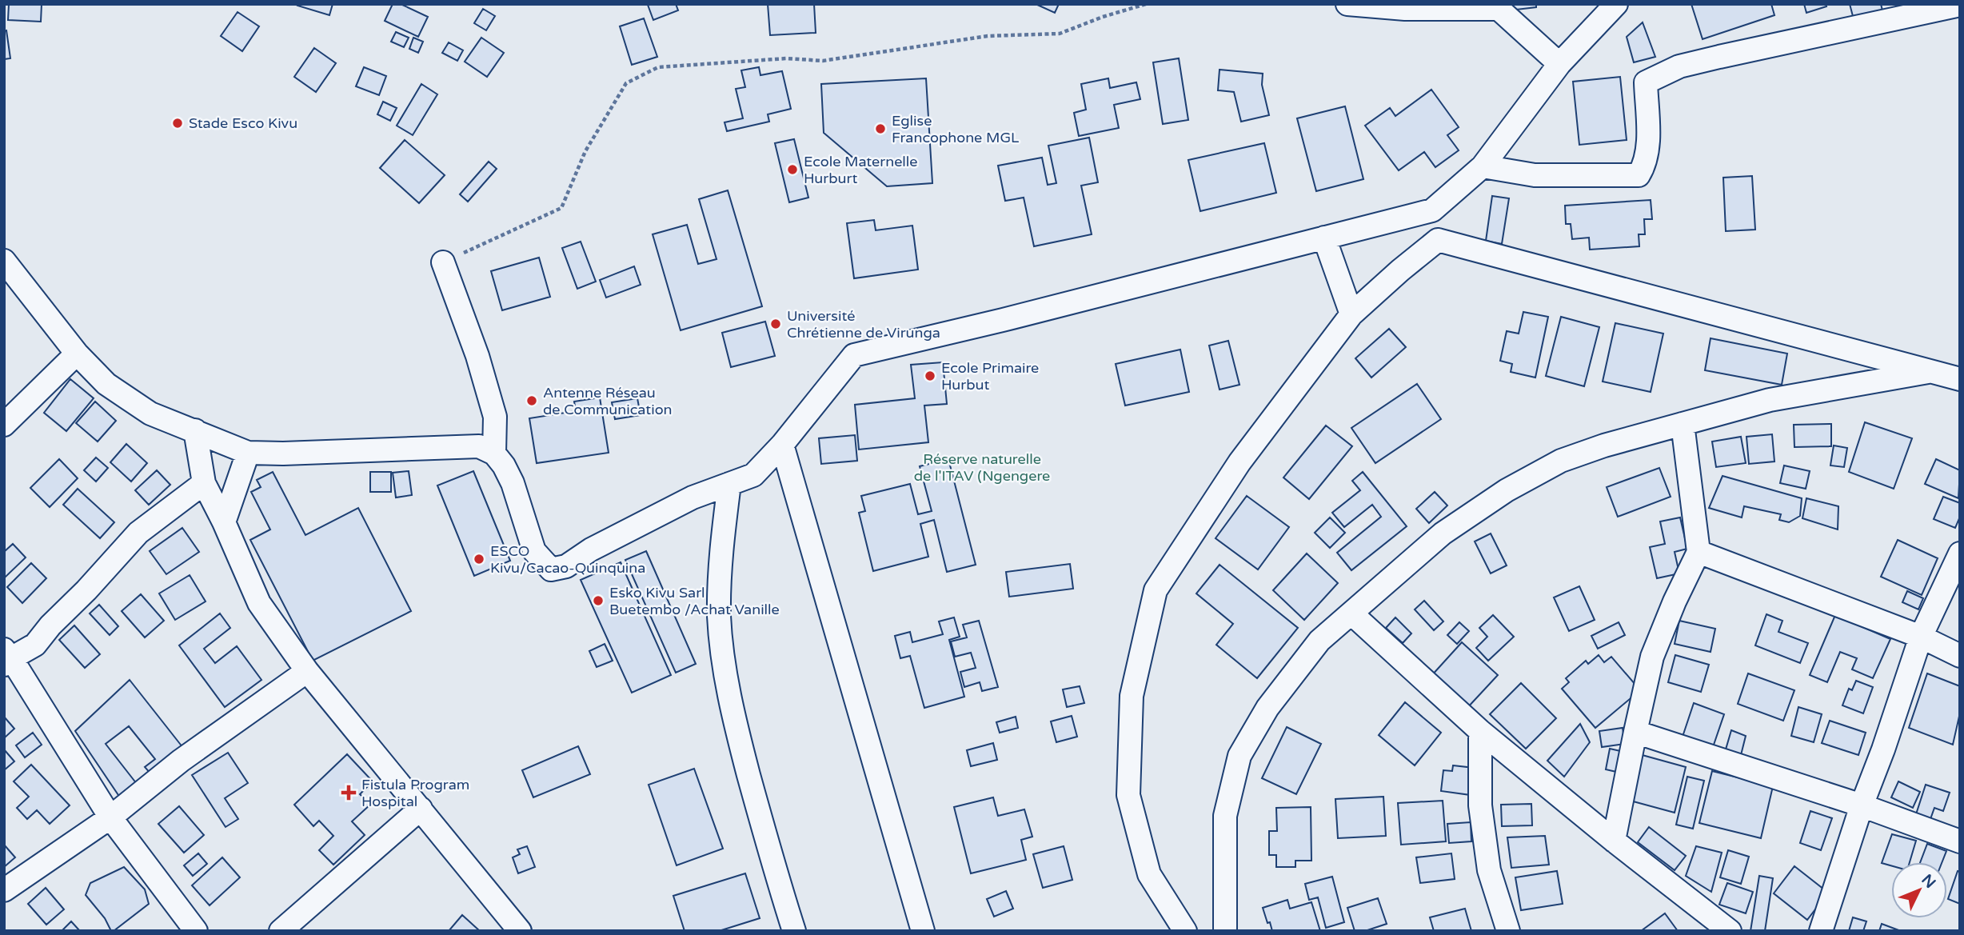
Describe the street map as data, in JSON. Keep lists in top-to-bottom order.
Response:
{
  "parks": ["Réserve naturelle de l'ITAV (Ngengere"],
  "places": {
    "other": [
      "Stade Esco Kivu",
      "Eglise Francophone MGL",
      "Ecole Maternelle Hurburt",
      "Université Chrétienne de Virunga",
      "Ecole Primaire Hurbut",
      "Antenne Réseau de Communication",
      "ESCO Kivu/Cacao-Quinquina",
      "Esko Kivu Sarl Buetembo /Achat Vanille"
    ],
    "health": ["Fistula Program Hospital"]
  },
  "north": "top right"
}
